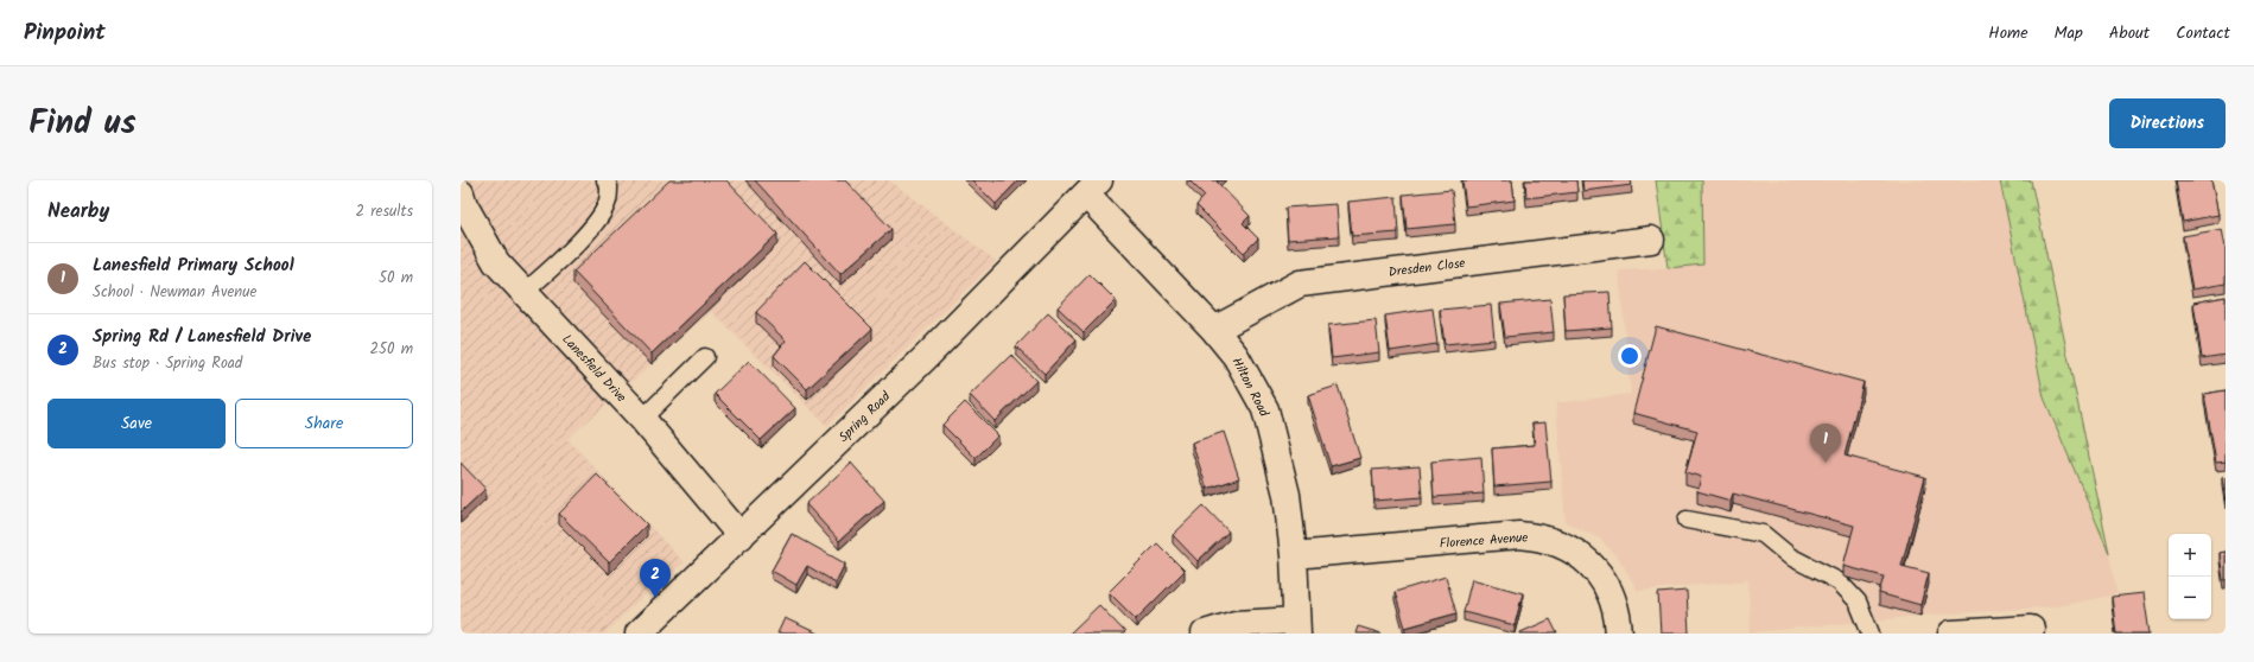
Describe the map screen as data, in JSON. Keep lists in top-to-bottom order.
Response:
{
  "streets": {
    "street": [
      "Dresden Close",
      "Lanesfield Drive",
      "Hilton Road",
      "Spring Road",
      "Florence Avenue"
    ]
  },
  "crossings": [
    ["Dresden Close", "Hilton Road"],
    ["Lanesfield Drive", "Spring Road"],
    ["Hilton Road", "Spring Road"],
    ["Hilton Road", "Florence Avenue"]
  ],
  "page": {
    "header": "Pinpoint",
    "nav": [
      "Home",
      "Map",
      "About",
      "Contact"
    ],
    "title": "Find us",
    "buttons": [
      "Directions",
      ["Save", "Share"]
    ],
    "heading": ["Nearby", "2 results"],
    "list": [
      {
        "mark": "1",
        "name": "Lanesfield Primary School",
        "note": "School · Newman Avenue",
        "value": "50 m"
      },
      {
        "mark": "2",
        "name": "Spring Rd / Lanesfield Drive",
        "note": "Bus stop · Spring Road",
        "value": "250 m"
      }
    ],
    "pins": ["1", "2"],
    "map_buttons": ["+", "−"]
  }
}
